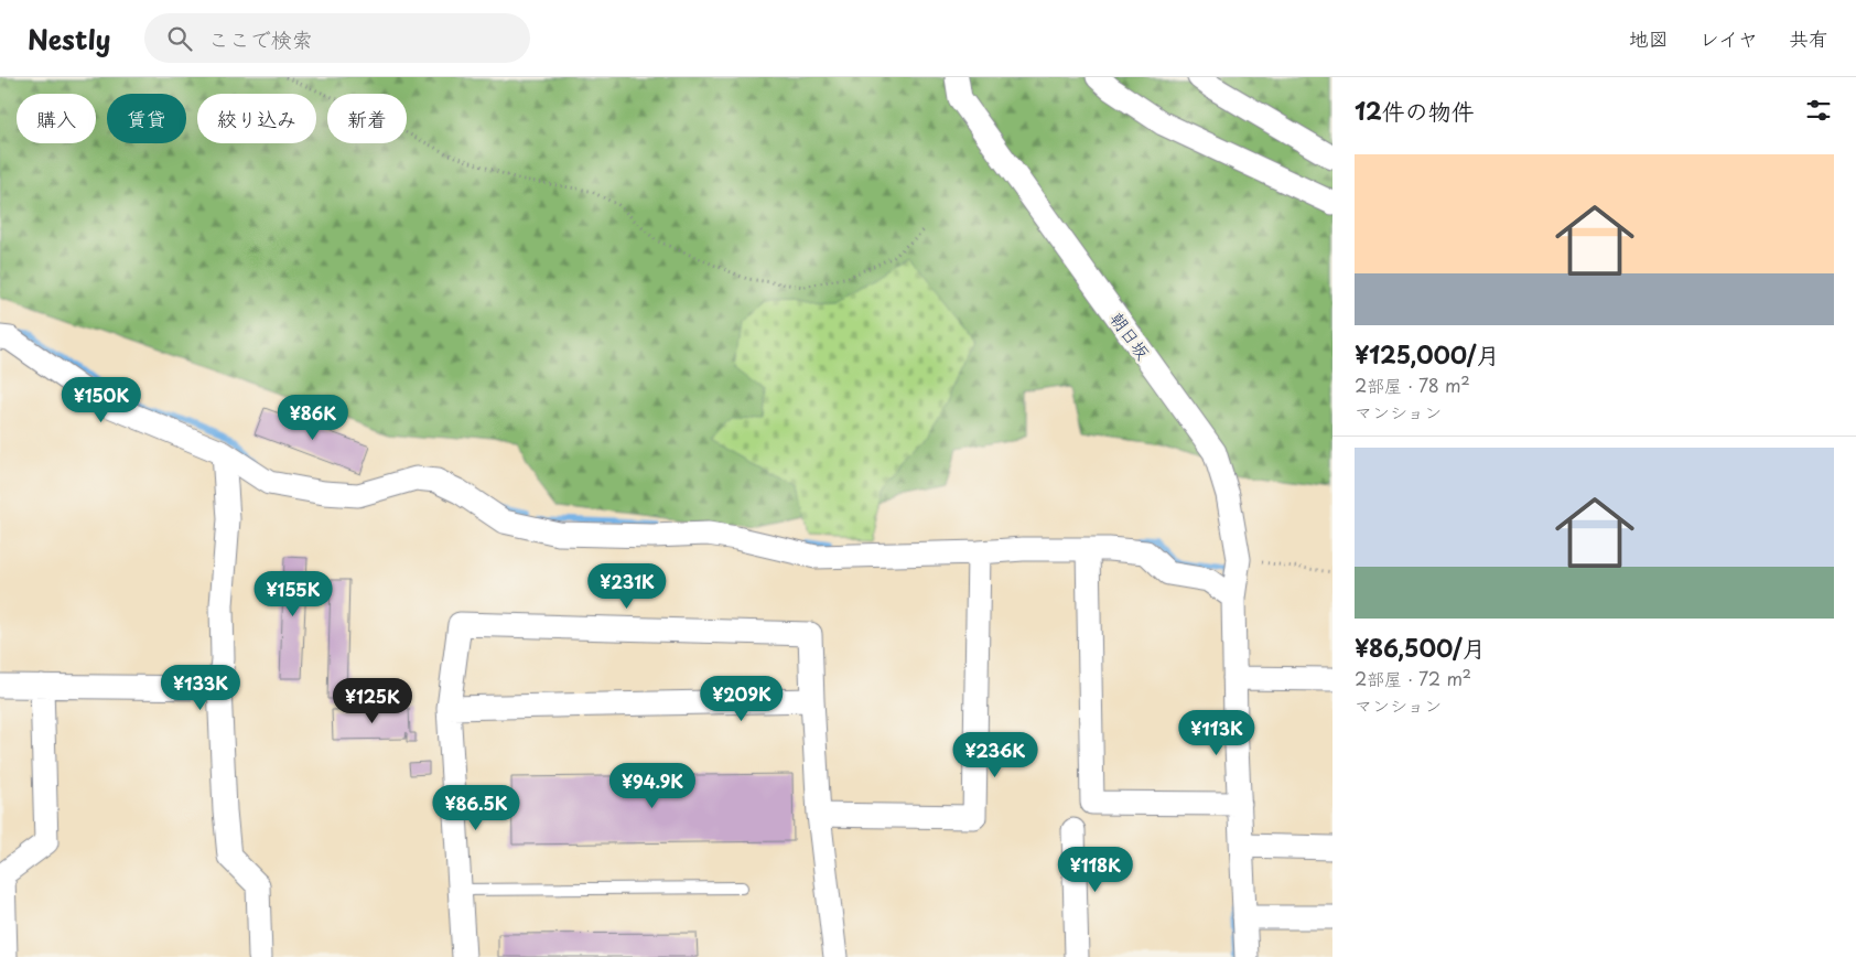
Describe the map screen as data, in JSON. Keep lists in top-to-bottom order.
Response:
{
  "streets": {
    "street": ["朝日坂"]
  },
  "page": {
    "header": "Nestly",
    "search": "ここで検索",
    "nav": ["地図", "レイヤ", "共有"],
    "heading": "12件の物件",
    "chip": [
      "購入",
      "賃貸",
      "絞り込み",
      "新着"
    ],
    "list": [
      {
        "name": "¥125,000/月",
        "note": "2部屋 · 78 m² · マンション"
      },
      {
        "name": "¥86,500/月",
        "note": "2部屋 · 72 m² · マンション"
      }
    ],
    "price": [
      "¥150K",
      "¥86K",
      "¥231K",
      "¥155K",
      "¥133K",
      "¥209K",
      "¥125K",
      "¥113K",
      "¥236K",
      "¥94.9K",
      "¥86.5K",
      "¥118K"
    ]
  }
}
